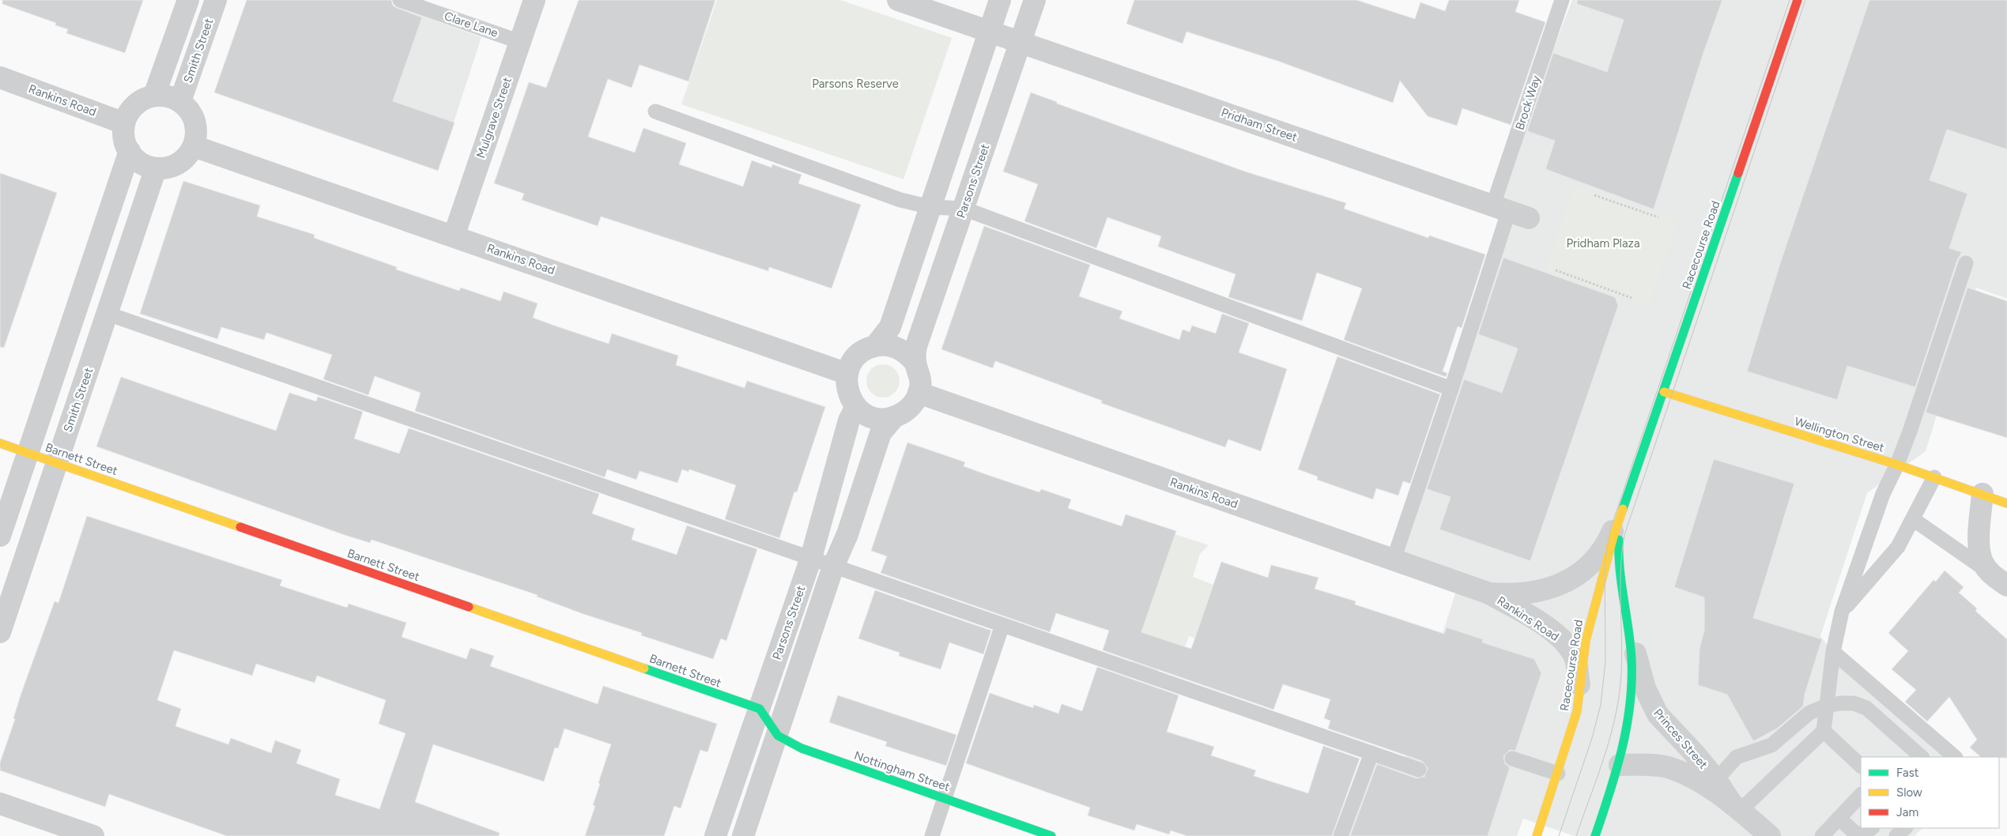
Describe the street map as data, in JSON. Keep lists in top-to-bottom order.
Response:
{
  "streets": {
    "main road": [
      "Racecourse Road",
      "Wellington Street",
      "Barnett Street",
      "Nottingham Street"
    ],
    "street": [
      "Smith Street",
      "Rankins Road",
      "Mulgrave Street",
      "Pridham Street",
      "Parsons Street",
      "Princes Street"
    ],
    "lane": ["Clare Lane", "Brock Way"]
  },
  "crossings": [
    ["Clare Lane", "Mulgrave Street"],
    ["Smith Street", "Rankins Road"],
    ["Smith Street", "Barnett Street"],
    ["Rankins Road", "Brock Way"],
    ["Rankins Road", "Mulgrave Street"],
    ["Rankins Road", "Parsons Street"],
    ["Rankins Road", "Racecourse Road"],
    ["Brock Way", "Pridham Street"],
    ["Pridham Street", "Parsons Street"],
    ["Parsons Street", "Barnett Street"],
    ["Parsons Street", "Nottingham Street"],
    ["Racecourse Road", "Wellington Street"],
    ["Racecourse Road", "Princes Street"],
    ["Barnett Street", "Nottingham Street"]
  ],
  "parks": ["Parsons Reserve", "Pridham Plaza"],
  "legend": ["Fast", "Slow", "Jam"]
}
